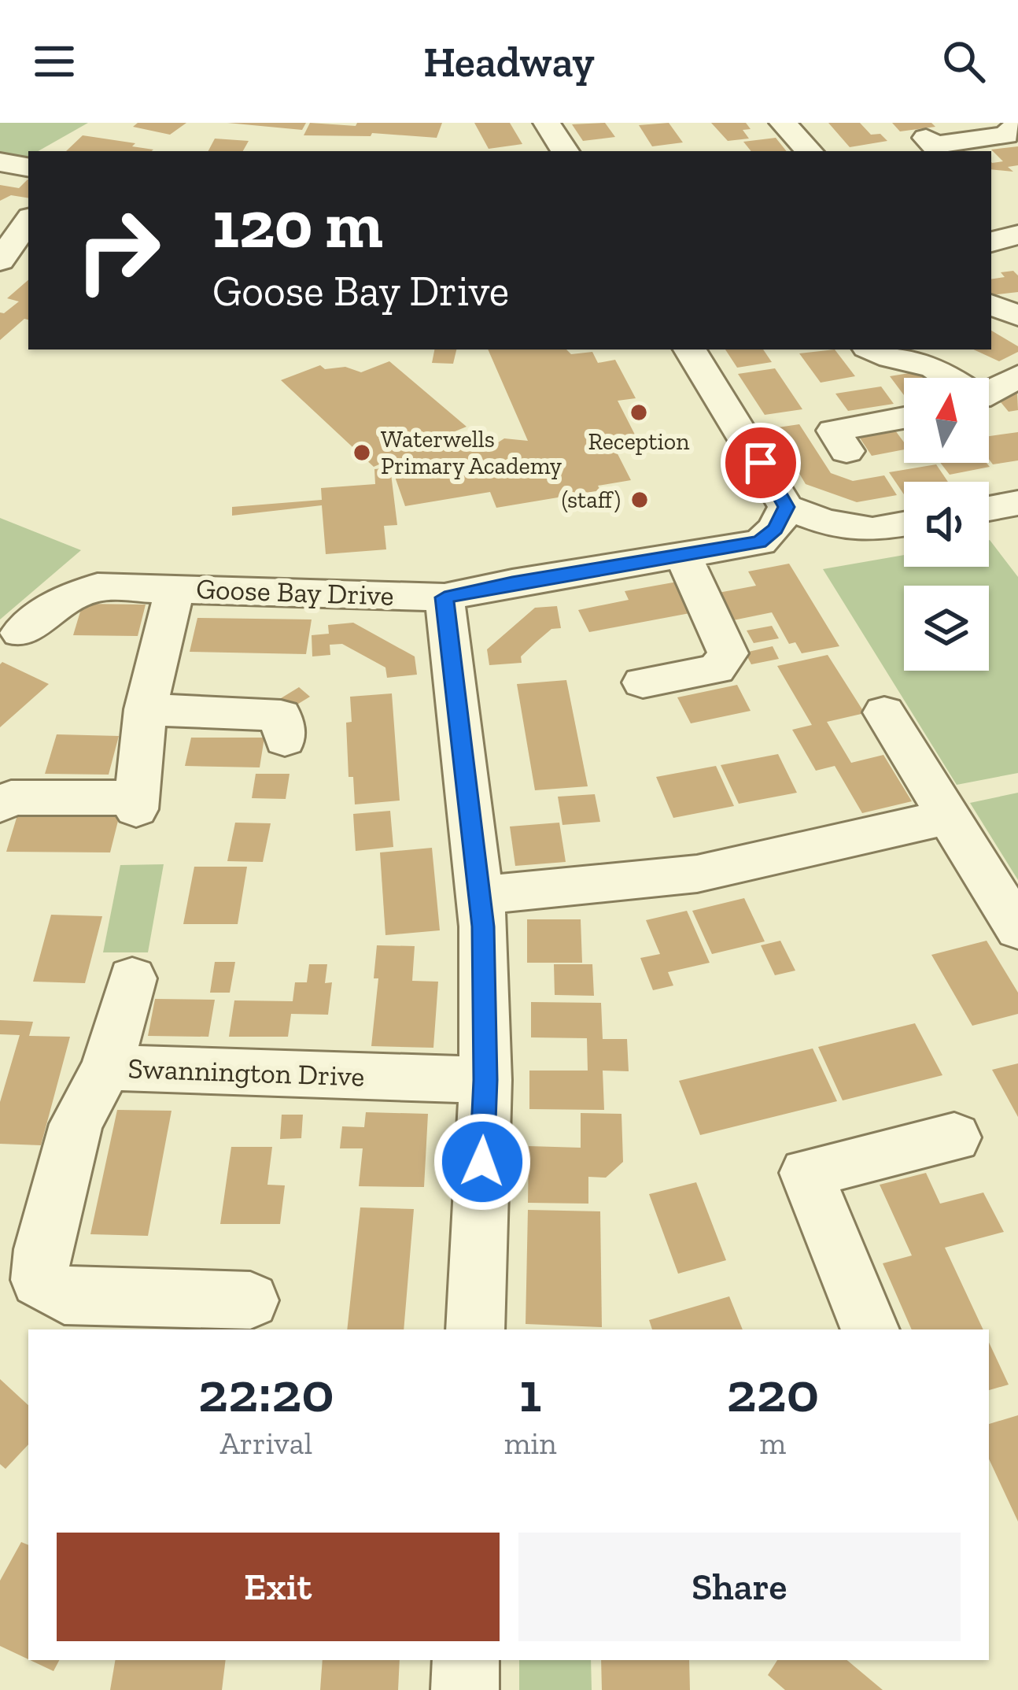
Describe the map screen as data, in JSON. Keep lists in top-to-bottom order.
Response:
{
  "streets": {
    "street": ["Goose Bay Drive", "Swannington Drive"]
  },
  "places": ["Reception", "Waterwells Primary Academy", "(staff)"],
  "north": "top",
  "page": {
    "header": "Headway",
    "turn": ["120 m", "Goose Bay Drive"],
    "eta": [
      "22:20",
      "Arrival",
      "1",
      "min",
      "220",
      "m"
    ],
    "buttons": ["Exit", "Share"]
  }
}
